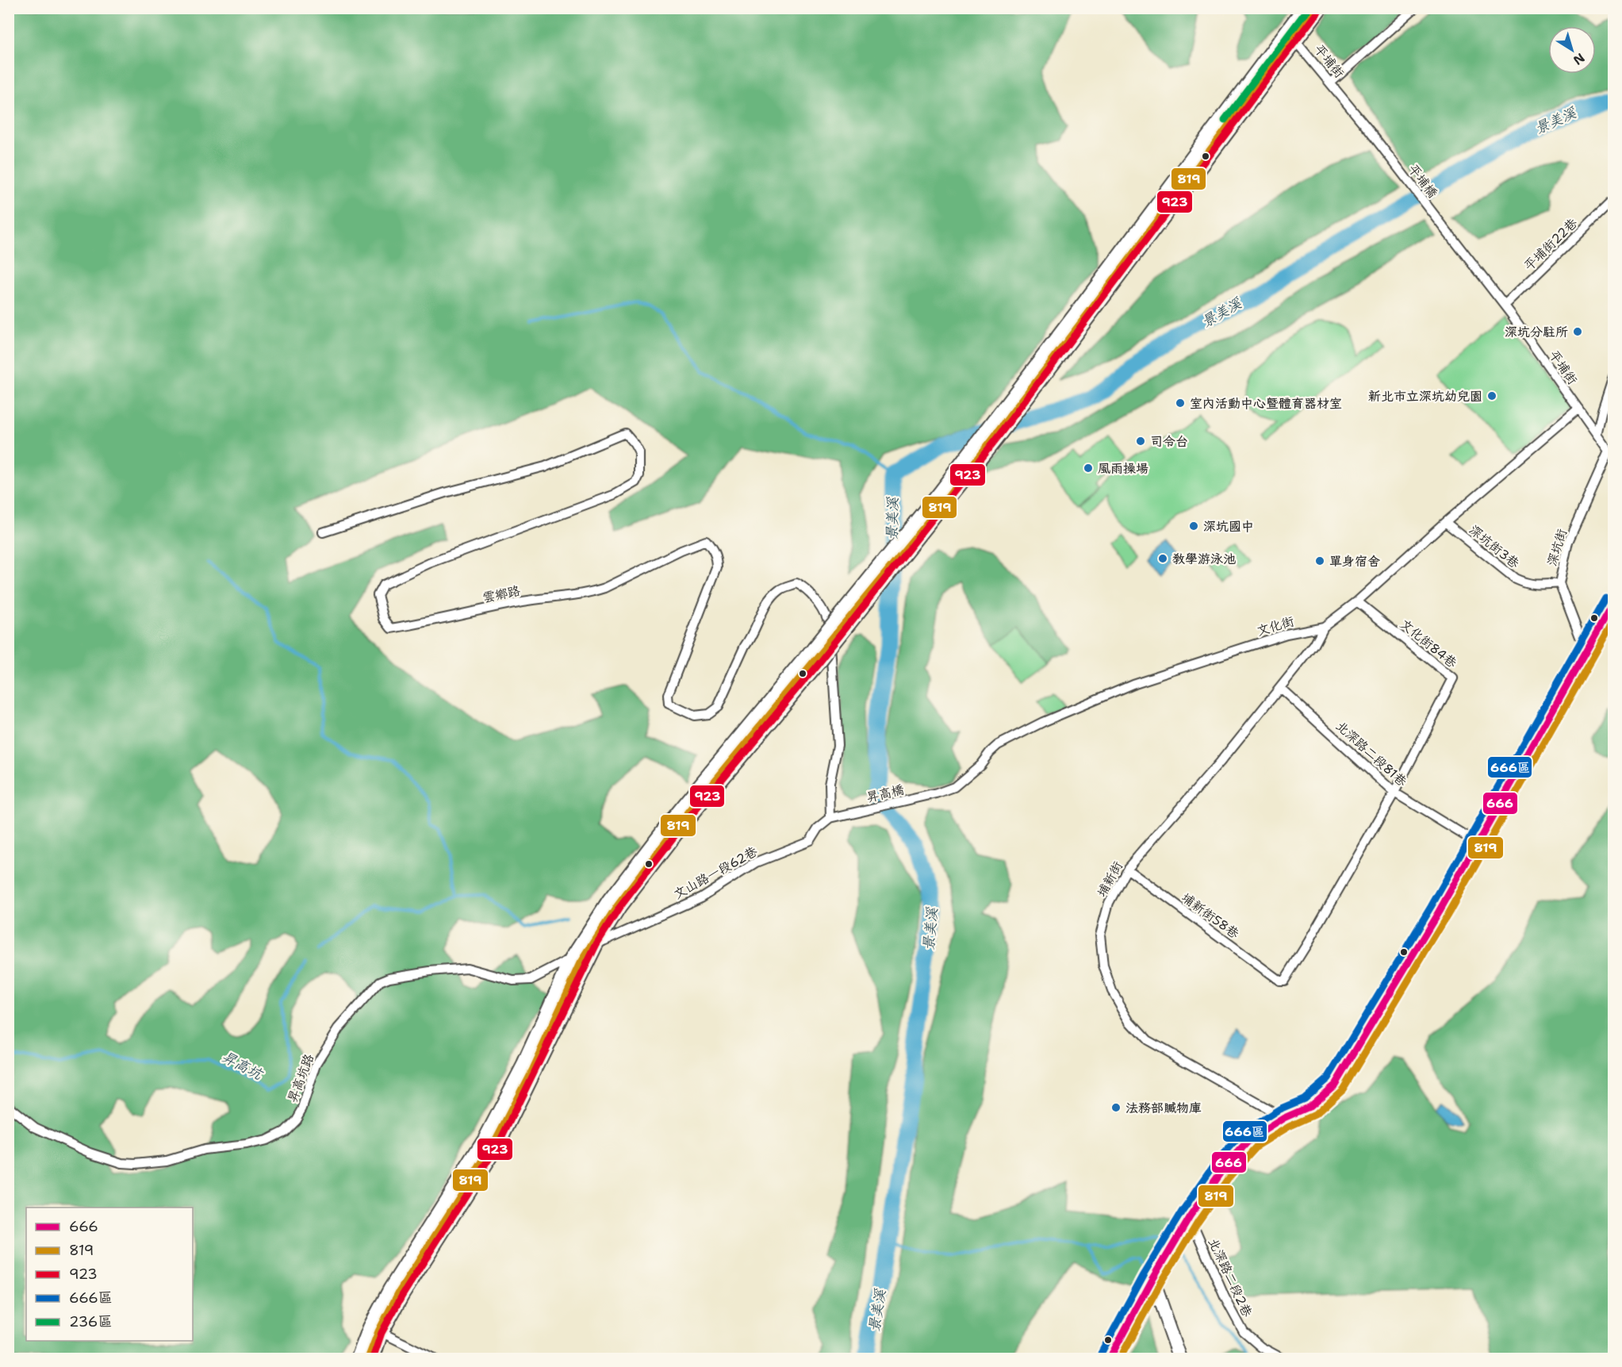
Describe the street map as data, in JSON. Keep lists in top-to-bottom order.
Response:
{
  "streets": {
    "street": [
      "平埔街",
      "平埔橋",
      "平埔街22巷",
      "深坑街3巷",
      "深坑街",
      "雲鄉路",
      "文化街",
      "文化街84巷",
      "北深路二段81巷",
      "昇高橋",
      "文山路一段62巷",
      "埔新街",
      "埔新街58巷",
      "昇高坑路",
      "北深路二段2巷"
    ]
  },
  "crossings": [
    ["平埔街", "平埔橋"],
    ["平埔街", "平埔街22巷"],
    ["平埔街", "深坑街"],
    ["平埔街", "文化街"],
    ["深坑街3巷", "深坑街"],
    ["深坑街3巷", "文化街"],
    ["雲鄉路", "昇高橋"],
    ["雲鄉路", "文山路一段62巷"],
    ["文化街", "文化街84巷"],
    ["文化街", "昇高橋"],
    ["文化街", "埔新街"],
    ["文化街84巷", "北深路二段81巷"],
    ["文化街84巷", "埔新街58巷"],
    ["北深路二段81巷", "埔新街"],
    ["北深路二段81巷", "埔新街58巷"],
    ["昇高橋", "文山路一段62巷"],
    ["文山路一段62巷", "昇高坑路"],
    ["埔新街", "埔新街58巷"]
  ],
  "water": ["景美溪", "昇高坑"],
  "places": [
    "深坑分駐所",
    "新北市立深坑幼兒園",
    "室內活動中心暨體育器材室",
    "司令台",
    "風雨操場",
    "深坑國中",
    "教學游泳池",
    "單身宿舍",
    "法務部贓物庫"
  ],
  "lines": [
    "transit line 923",
    "transit line 236區",
    "transit line 819",
    "transit line 666區",
    "transit line 666"
  ],
  "legend": [
    "666",
    "819",
    "923",
    "666區",
    "236區"
  ],
  "north": "bottom right"
}
